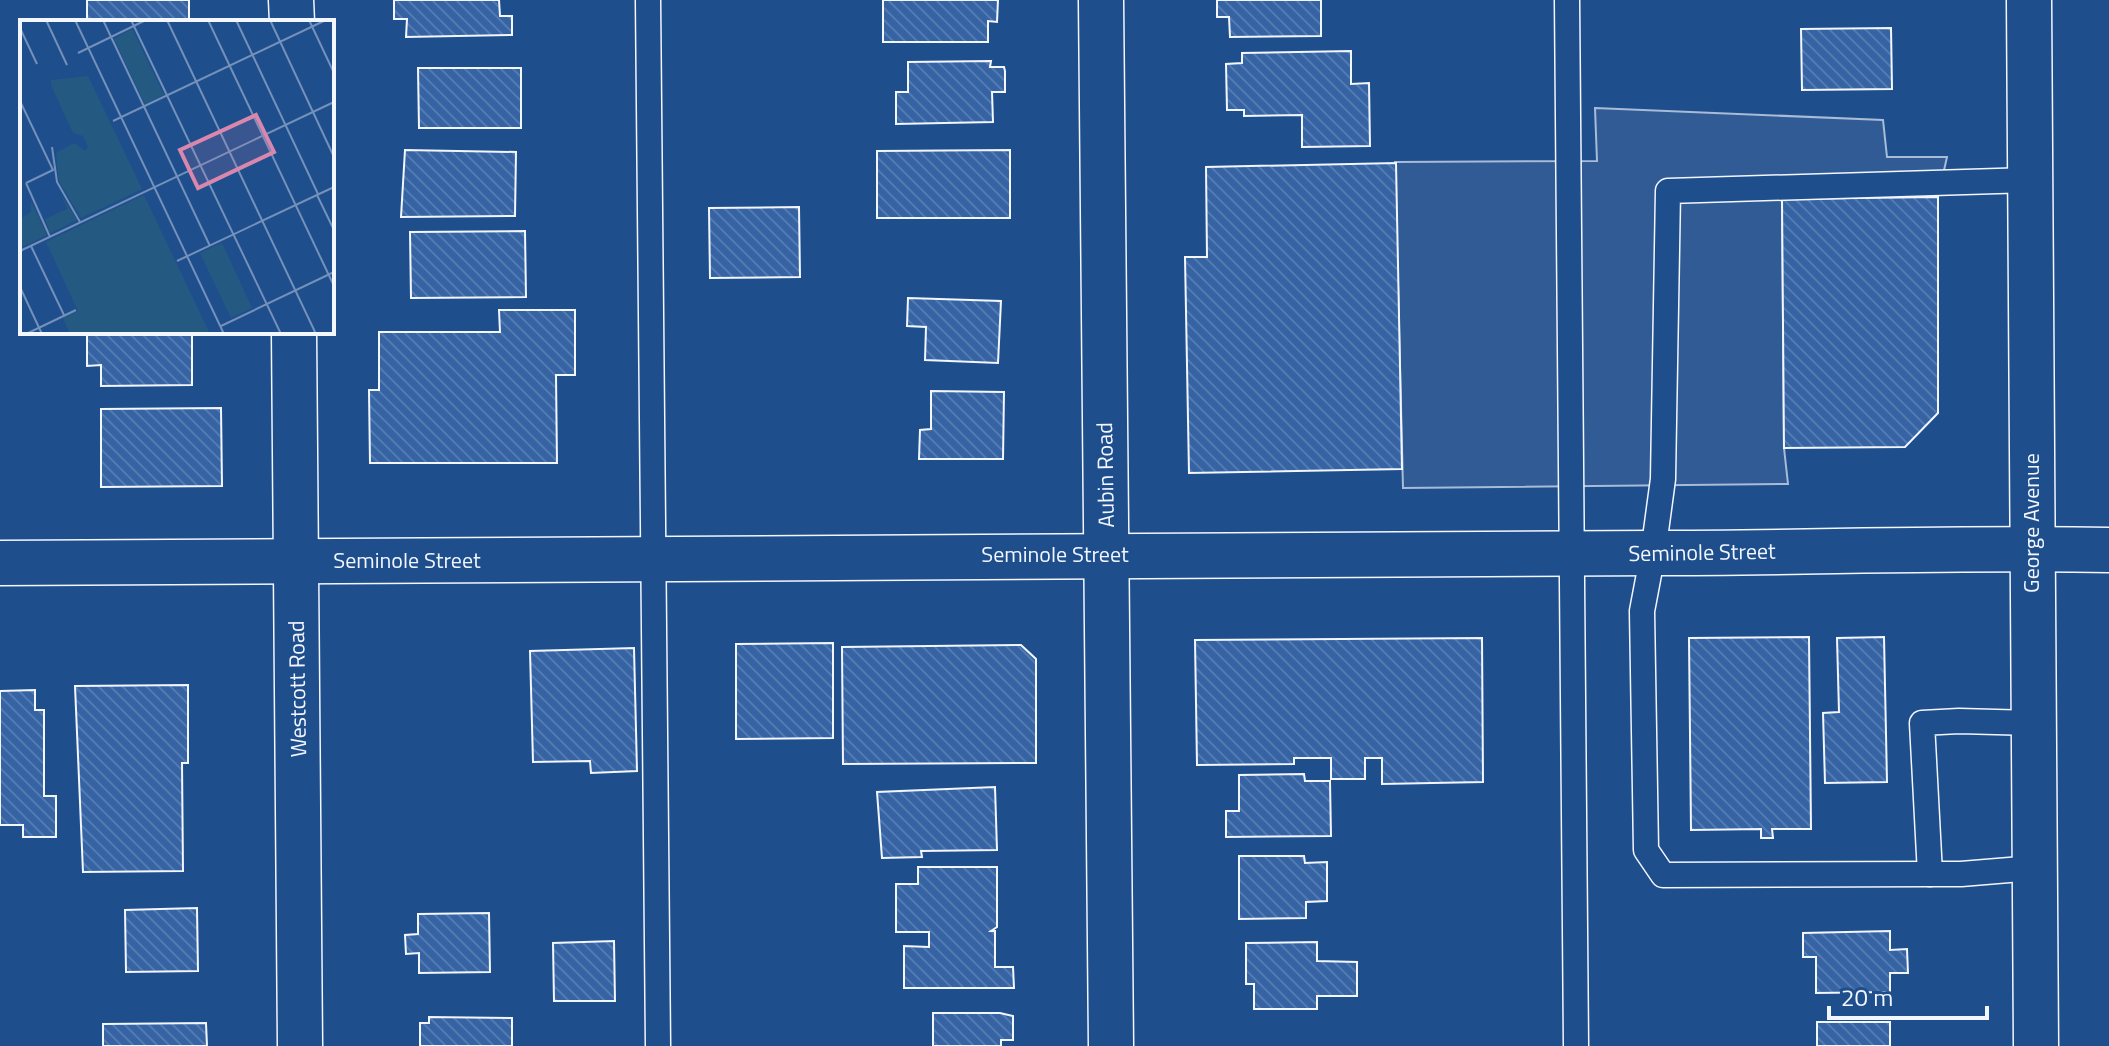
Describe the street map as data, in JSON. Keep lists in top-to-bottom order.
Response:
{
  "streets": {
    "street": [
      "Aubin Road",
      "George Avenue",
      "Seminole Street",
      "Westcott Road"
    ]
  },
  "crossings": [
    ["Aubin Road", "Seminole Street"],
    ["George Avenue", "Seminole Street"],
    ["Seminole Street", "Westcott Road"]
  ],
  "scale_bar": "20 m"
}
